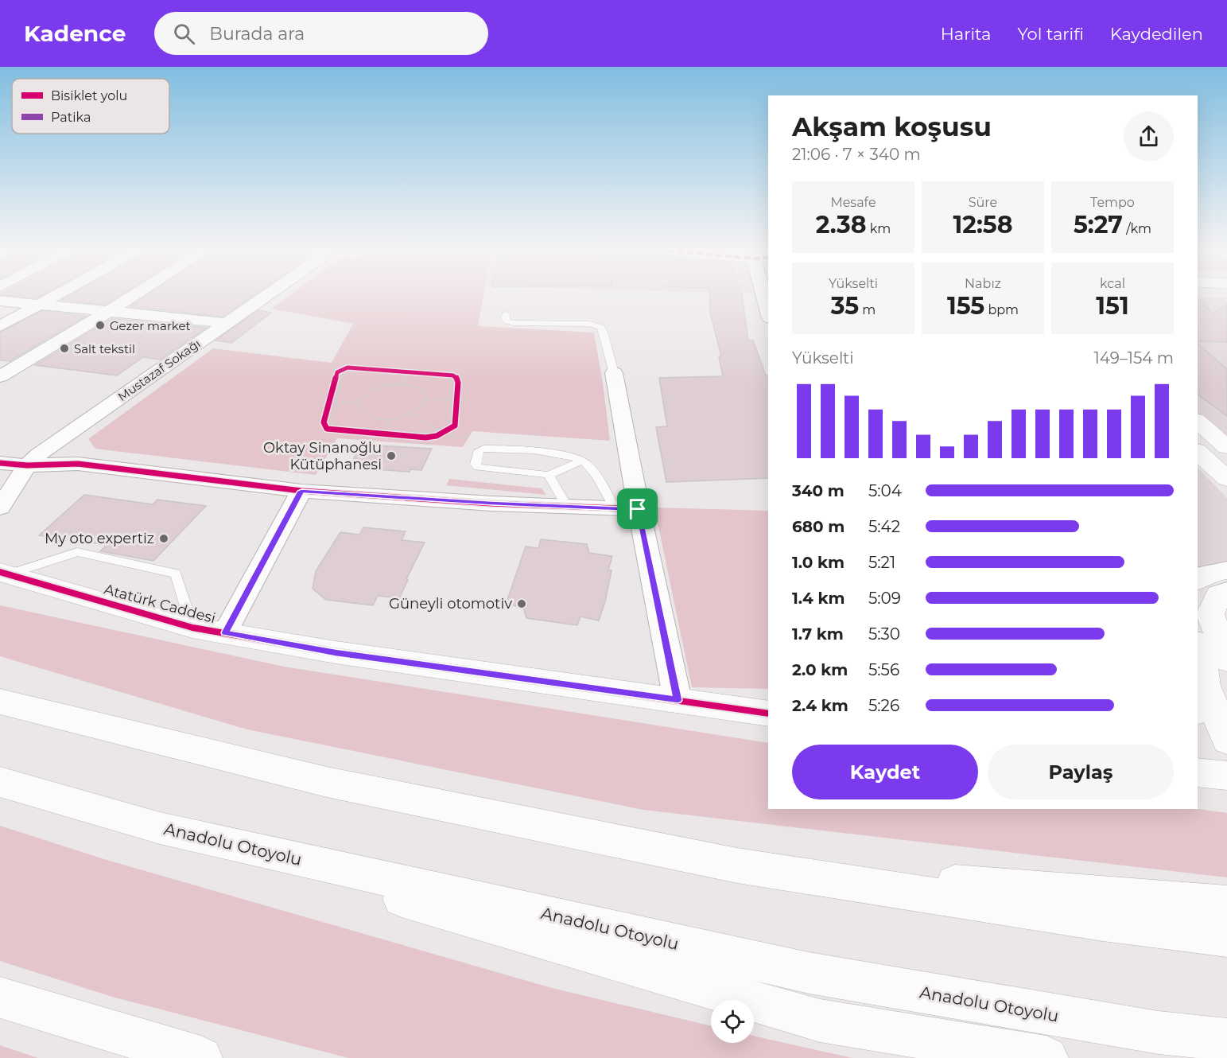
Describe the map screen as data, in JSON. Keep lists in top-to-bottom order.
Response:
{
  "streets": {
    "main road": ["Atatürk Caddesi", "Anadolu Otoyolu"],
    "street": ["Mustazaf Sokağı"]
  },
  "places": [
    "Gezer market",
    "Salt tekstil",
    "Oktay Sinanoğlu Kütüphanesi",
    "My oto expertiz",
    "Güneyli otomotiv"
  ],
  "legend": ["Bisiklet yolu", "Patika"],
  "page": {
    "header": "Kadence",
    "search": "Burada ara",
    "nav": ["Harita", "Yol tarifi", "Kaydedilen"],
    "heading": ["Akşam koşusu", "21:06 · 7 × 340 m"],
    "stats": [
      ["Mesafe", "2.38 km"],
      ["Süre", "12:58"],
      ["Tempo", "5:27 /km"],
      ["Yükselti", "35 m"],
      ["Nabız", "155 bpm"],
      ["kcal", "151"]
    ],
    "chart": ["Yükselti", "149–154 m"],
    "list": [
      {
        "name": "340 m",
        "note": "5:04"
      },
      {
        "name": "680 m",
        "note": "5:42"
      },
      {
        "name": "1.0 km",
        "note": "5:21"
      },
      {
        "name": "1.4 km",
        "note": "5:09"
      },
      {
        "name": "1.7 km",
        "note": "5:30"
      },
      {
        "name": "2.0 km",
        "note": "5:56"
      },
      {
        "name": "2.4 km",
        "note": "5:26"
      }
    ],
    "buttons": ["Kaydet", "Paylaş"]
  }
}
